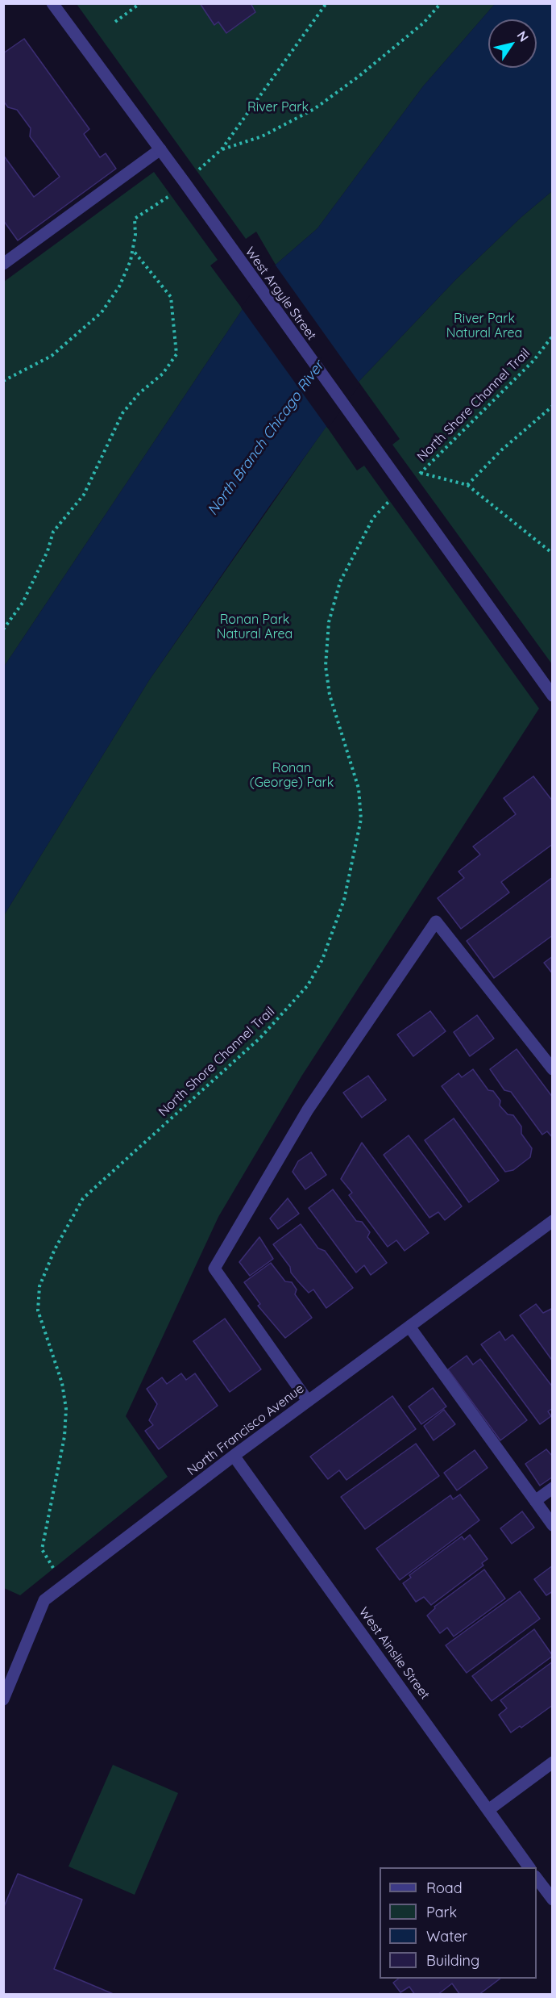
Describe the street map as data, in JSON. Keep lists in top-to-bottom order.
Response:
{
  "streets": {
    "street": ["West Argyle Street", "North Francisco Avenue", "West Ainslie Street"],
    "path": ["North Shore Channel Trail"]
  },
  "crossings": [
    ["North Shore Channel Trail", "North Francisco Avenue"],
    ["North Francisco Avenue", "West Ainslie Street"]
  ],
  "water": ["North Branch Chicago River"],
  "parks": [
    "River Park",
    "River Park Natural Area",
    "Ronan Park Natural Area",
    "Ronan (George) Park"
  ],
  "legend": [
    "Road",
    "Park",
    "Water",
    "Building"
  ],
  "north": "top right"
}
